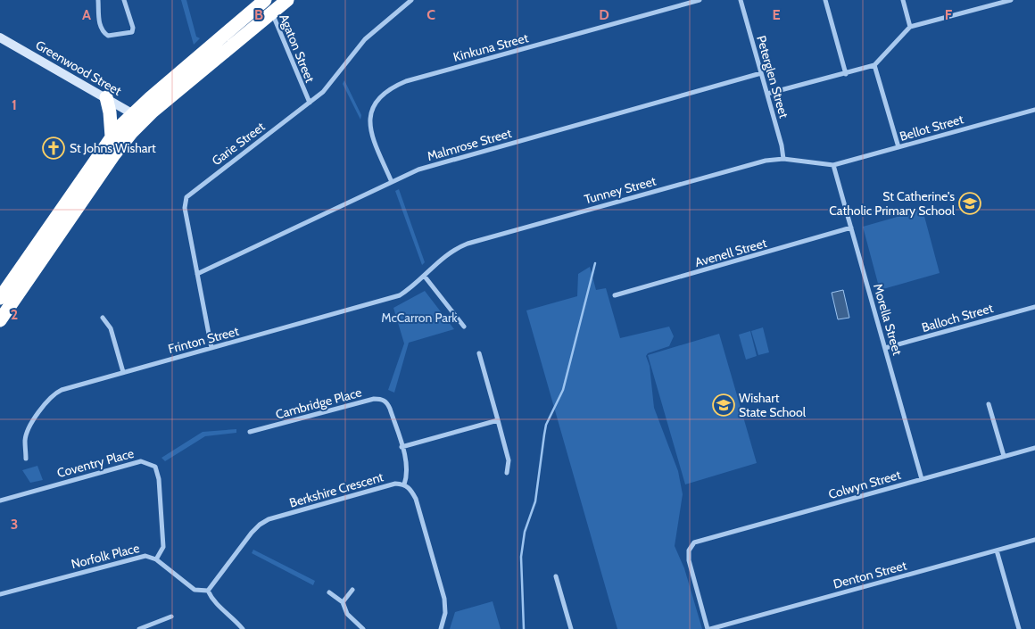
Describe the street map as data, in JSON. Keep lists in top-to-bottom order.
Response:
{
  "streets": {
    "street": [
      "Kinkuna Street",
      "Agaton Street",
      "Greenwood Street",
      "Peterglen Street",
      "Bellot Street",
      "Garie Street",
      "Malmrose Street",
      "Tunney Street",
      "Avenell Street",
      "Balloch Street",
      "Morella Street",
      "Frinton Street",
      "Cambridge Place",
      "Coventry Place",
      "Colwyn Street",
      "Berkshire Crescent",
      "Norfolk Place",
      "Denton Street"
    ]
  },
  "crossings": [
    ["Kinkuna Street", "Malmrose Street"],
    ["Agaton Street", "Garie Street"],
    ["Peterglen Street", "Malmrose Street"],
    ["Peterglen Street", "Tunney Street"],
    ["Bellot Street", "Tunney Street"],
    ["Bellot Street", "Morella Street"],
    ["Garie Street", "Malmrose Street"],
    ["Garie Street", "Frinton Street"],
    ["Tunney Street", "Morella Street"],
    ["Tunney Street", "Frinton Street"],
    ["Avenell Street", "Morella Street"],
    ["Balloch Street", "Morella Street"],
    ["Morella Street", "Colwyn Street"],
    ["Cambridge Place", "Berkshire Crescent"],
    ["Coventry Place", "Norfolk Place"],
    ["Colwyn Street", "Denton Street"],
    ["Berkshire Crescent", "Norfolk Place"]
  ],
  "parks": ["McCarron Park"],
  "places": {
    "church": ["St Johns Wishart"],
    "school or university": ["St Catherine's Catholic Primary School", "Wishart State School"]
  },
  "grid": {
    "columns": [
      "A",
      "B",
      "C",
      "D",
      "E",
      "F"
    ],
    "rows": ["1", "2", "3"]
  }
}
